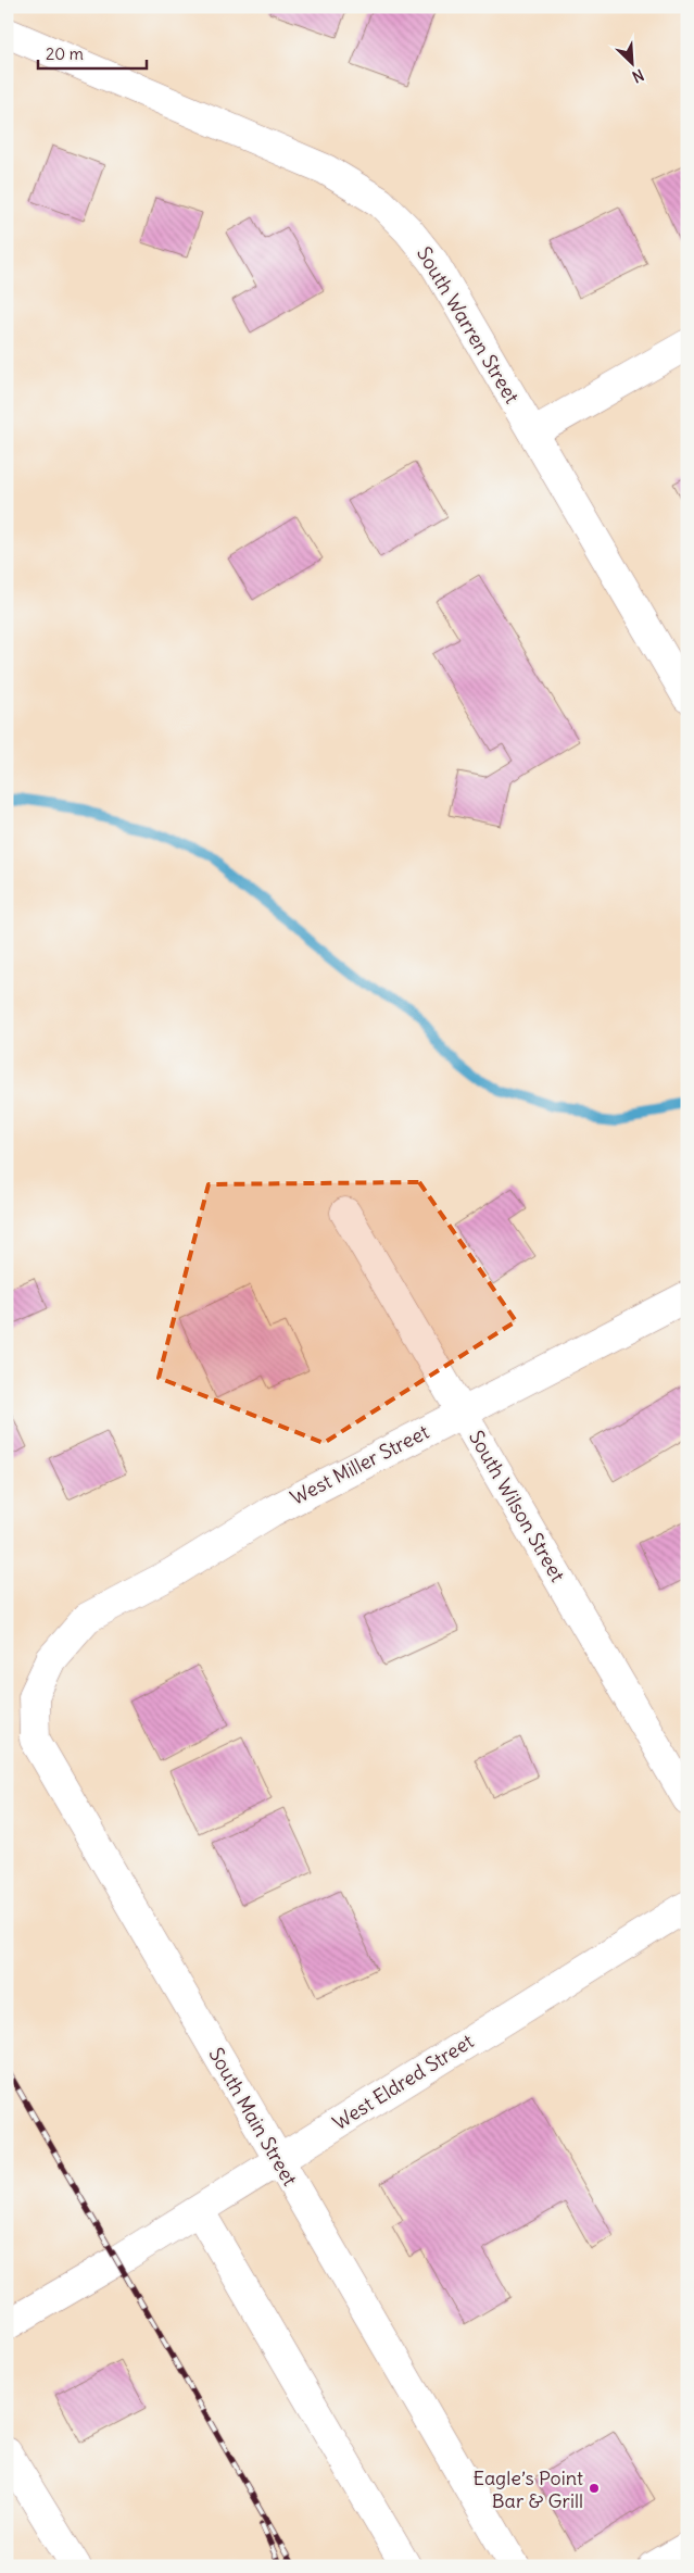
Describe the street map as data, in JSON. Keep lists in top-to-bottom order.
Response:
{
  "streets": {
    "street": [
      "South Warren Street",
      "West Miller Street",
      "South Wilson Street",
      "West Eldred Street",
      "South Main Street"
    ]
  },
  "crossings": [
    ["West Miller Street", "South Wilson Street"],
    ["West Miller Street", "South Main Street"],
    ["West Eldred Street", "South Main Street"]
  ],
  "places": ["Eagle’s Point Bar & Grill"],
  "scale_bar": "20 m",
  "north": "bottom right"
}
